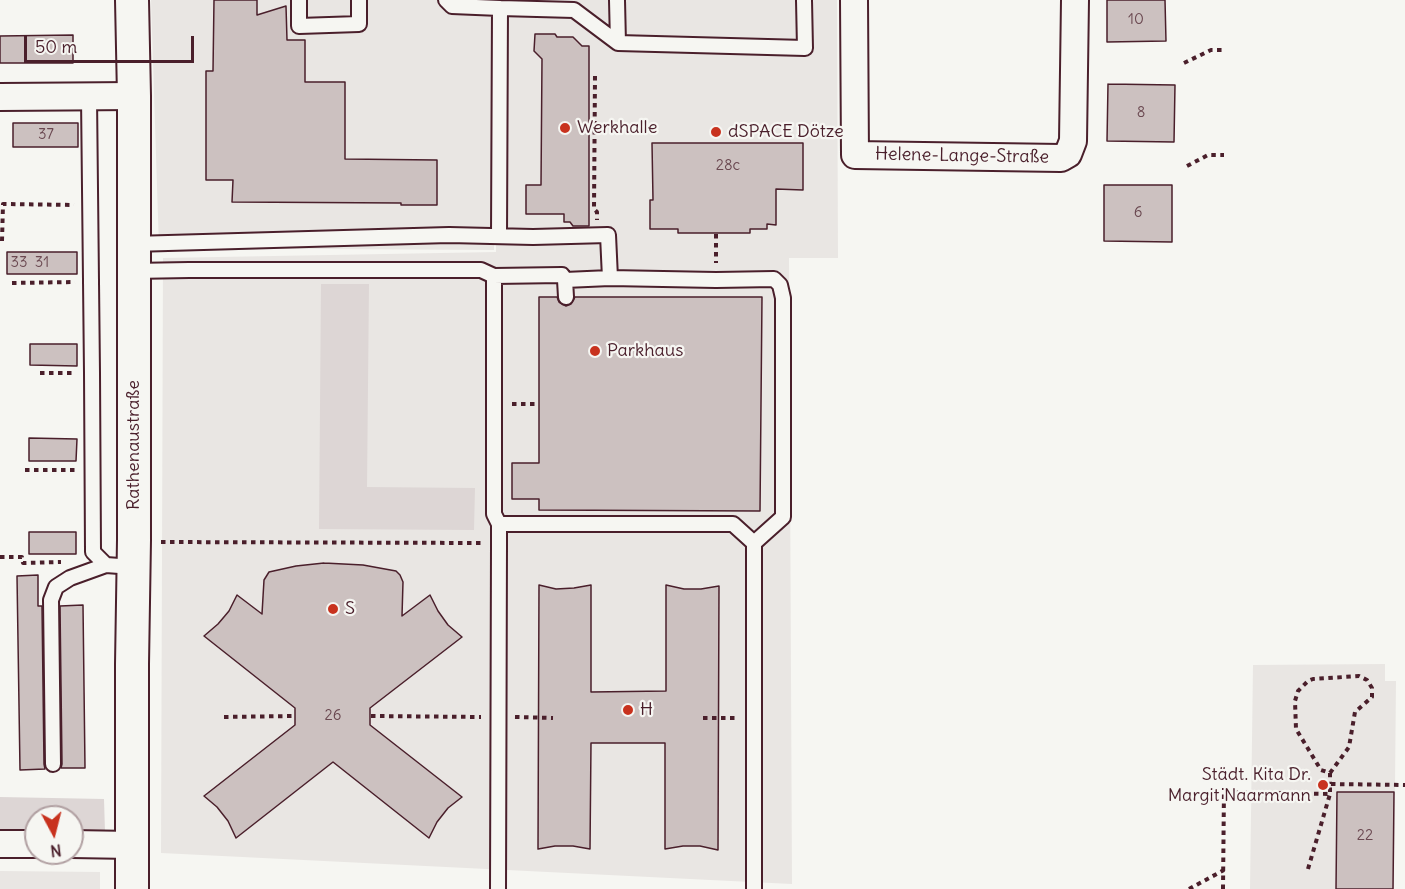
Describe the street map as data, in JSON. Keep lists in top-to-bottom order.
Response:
{
  "streets": {
    "street": ["Helene-Lange-Straße", "Rathenaustraße"]
  },
  "places": [
    "Werkhalle",
    "dSPACE Dötze",
    "Parkhaus",
    "S",
    "H",
    "Städt. Kita Dr. Margit Naarmann"
  ],
  "house_numbers": [
    "10",
    "8",
    "37",
    "28c",
    "6",
    "33",
    "31",
    "26",
    "22"
  ],
  "scale_bar": "50 m",
  "north": "bottom"
}
